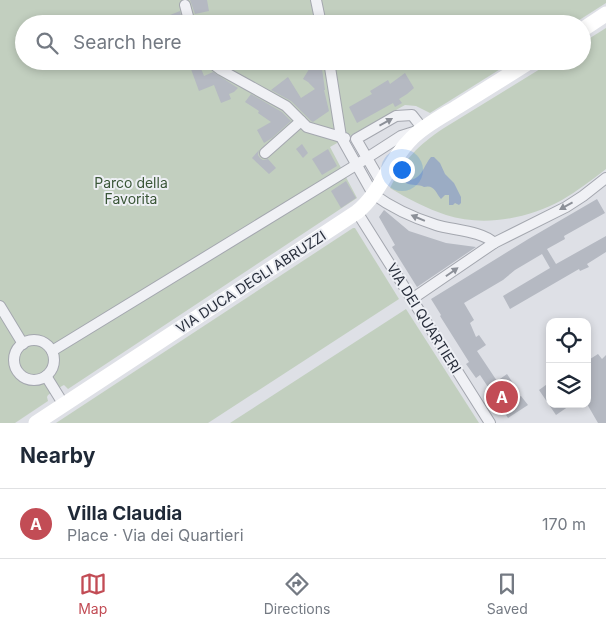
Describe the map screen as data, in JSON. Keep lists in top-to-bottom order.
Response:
{
  "streets": {
    "street": ["VIA DUCA DEGLI ABRUZZI", "VIA DEI QUARTIERI"]
  },
  "crossings": [
    ["VIA DUCA DEGLI ABRUZZI", "VIA DEI QUARTIERI"]
  ],
  "parks": ["Parco della Favorita"],
  "page": {
    "search": "Search here",
    "pins": "A",
    "heading": "Nearby",
    "list": [
      {
        "mark": "A",
        "name": "Villa Claudia",
        "note": "Place · Via dei Quartieri",
        "value": "170 m"
      }
    ],
    "nav": ["Map", "Directions", "Saved"]
  }
}
